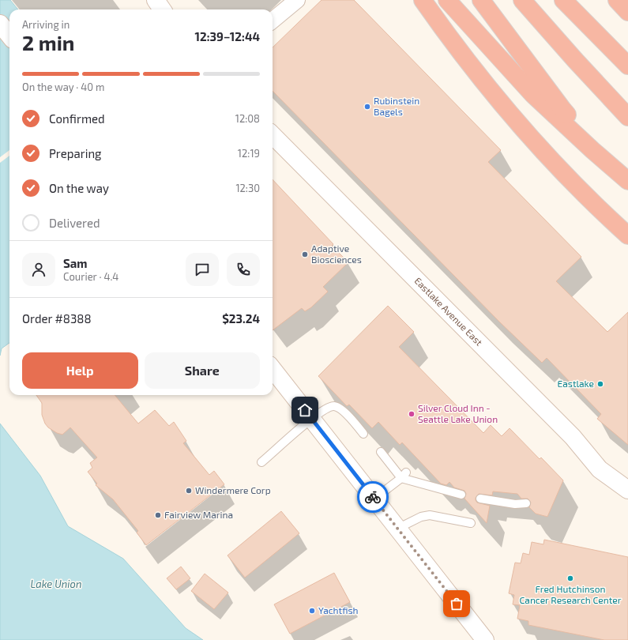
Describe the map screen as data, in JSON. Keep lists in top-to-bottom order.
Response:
{
  "streets": {
    "main road": ["Eastlake Avenue East"]
  },
  "water": ["Lake Union"],
  "places": [
    "Rubinstein Bagels",
    "Adaptive Biosciences",
    "Eastlake",
    "Silver Cloud Inn - Seattle Lake Union",
    "Windermere Corp",
    "Fairview Marina",
    "Fred Hutchinson Cancer Research Center",
    "Yachtfish"
  ],
  "page": {
    "heading": ["2 min", "Arriving in", "12:39–12:44"],
    "panel": [
      "Sam",
      "Courier · 4.4",
      "Order #8388",
      "$23.24"
    ],
    "bar": "On the way · 40 m",
    "list": [
      ["Confirmed", "12:08"],
      ["Preparing", "12:19"],
      ["On the way", "12:30"],
      "Delivered"
    ],
    "buttons": ["Help", "Share"]
  }
}
